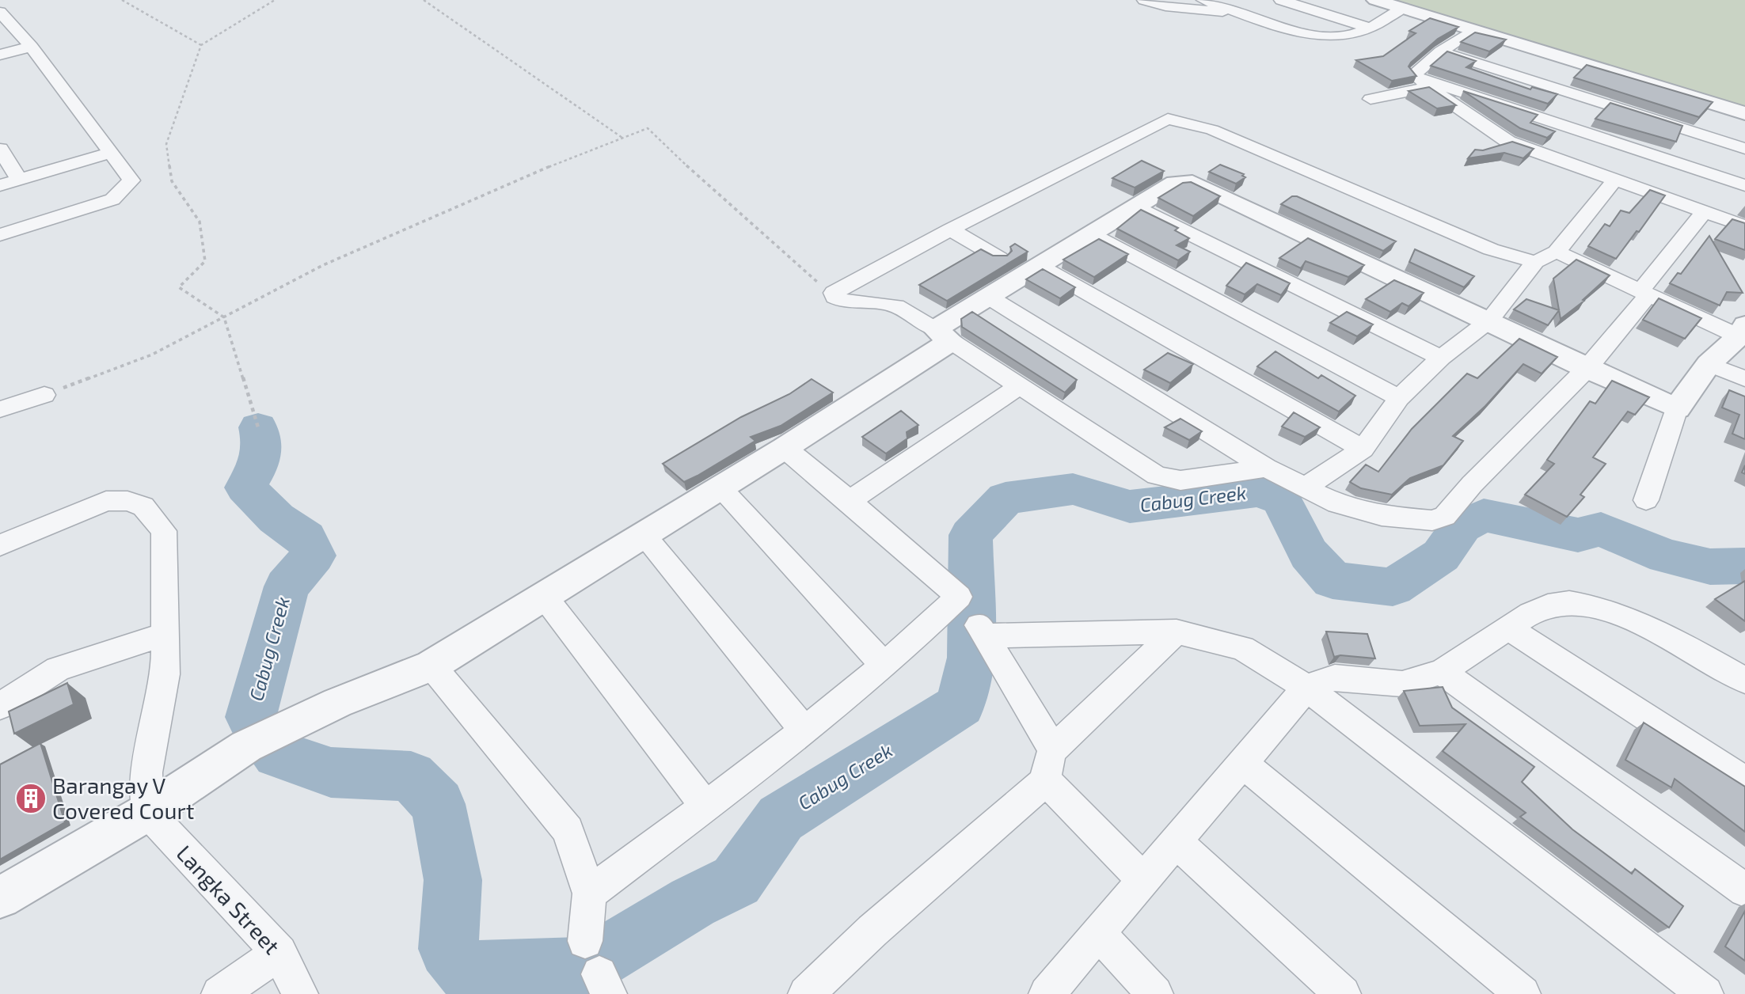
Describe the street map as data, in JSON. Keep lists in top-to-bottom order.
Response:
{
  "streets": {
    "street": ["Langka Street"]
  },
  "water": ["Cabug Creek"],
  "places": {
    "building": ["Barangay V Covered Court"]
  }
}
